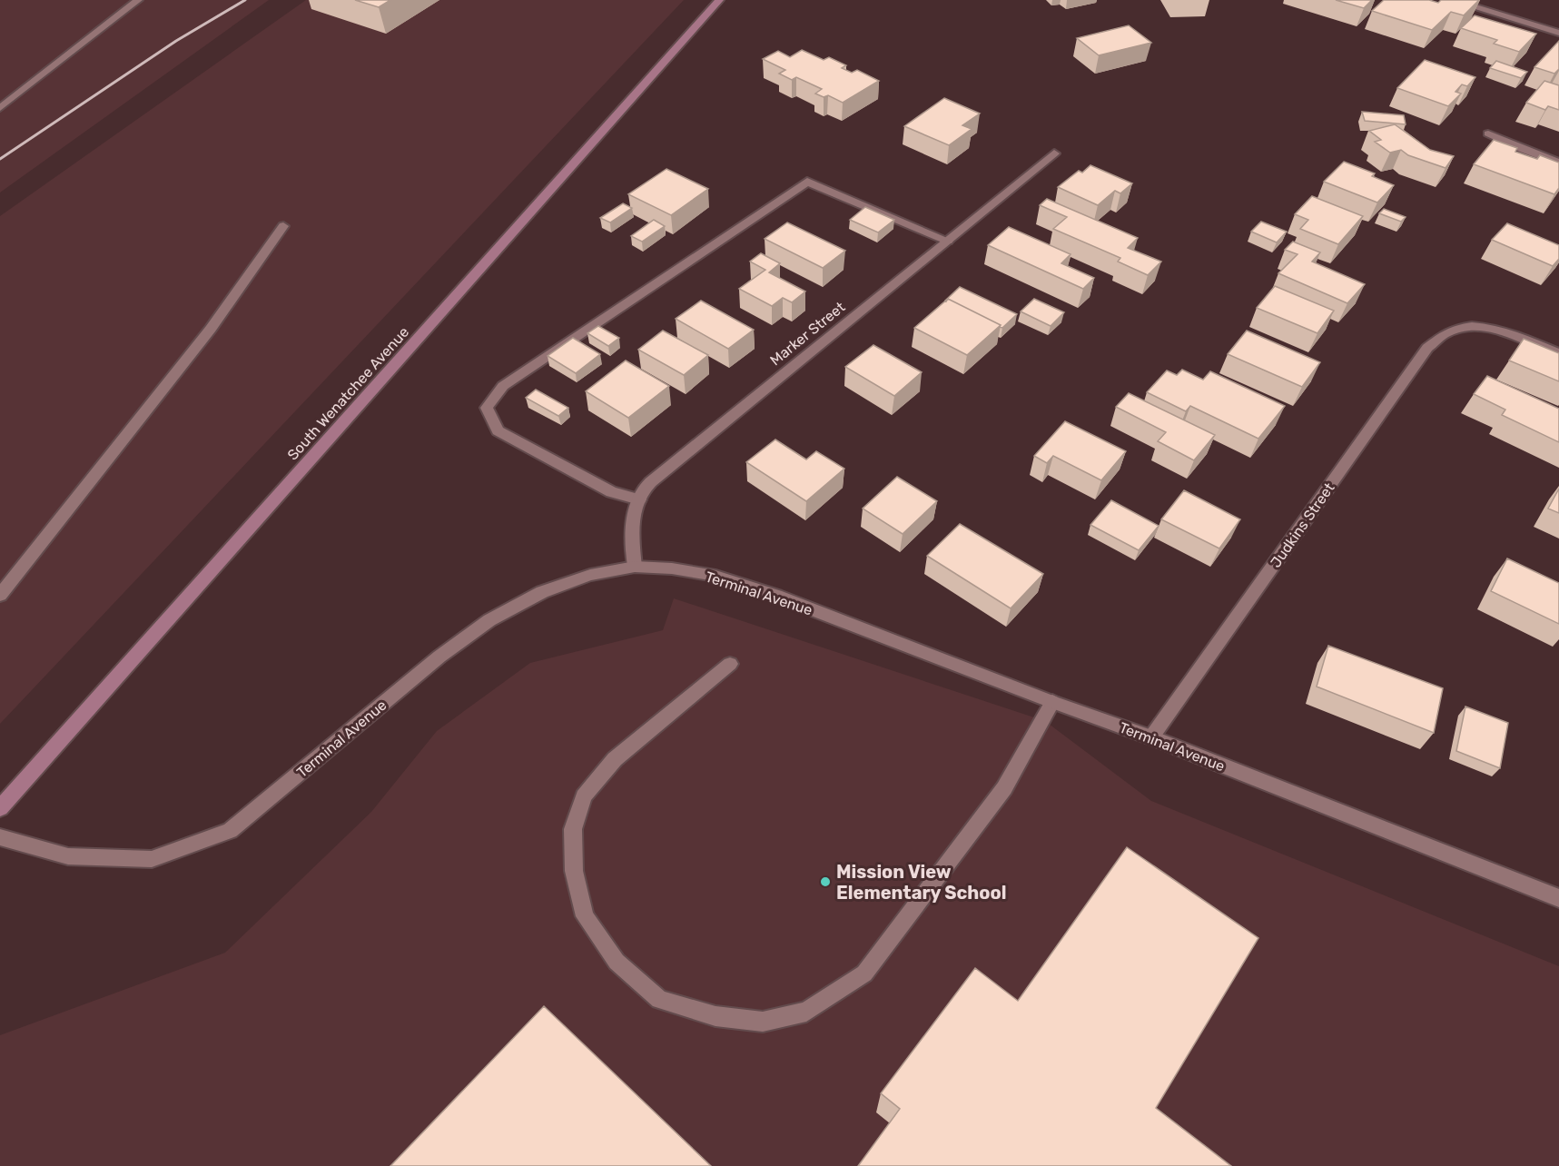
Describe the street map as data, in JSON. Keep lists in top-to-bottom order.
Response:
{
  "streets": {
    "main road": ["South Wenatchee Avenue"],
    "street": ["Marker Street", "Judkins Street", "Terminal Avenue"]
  },
  "crossings": [
    ["Marker Street", "Terminal Avenue"],
    ["Judkins Street", "Terminal Avenue"]
  ],
  "places": ["Mission View Elementary School"]
}
